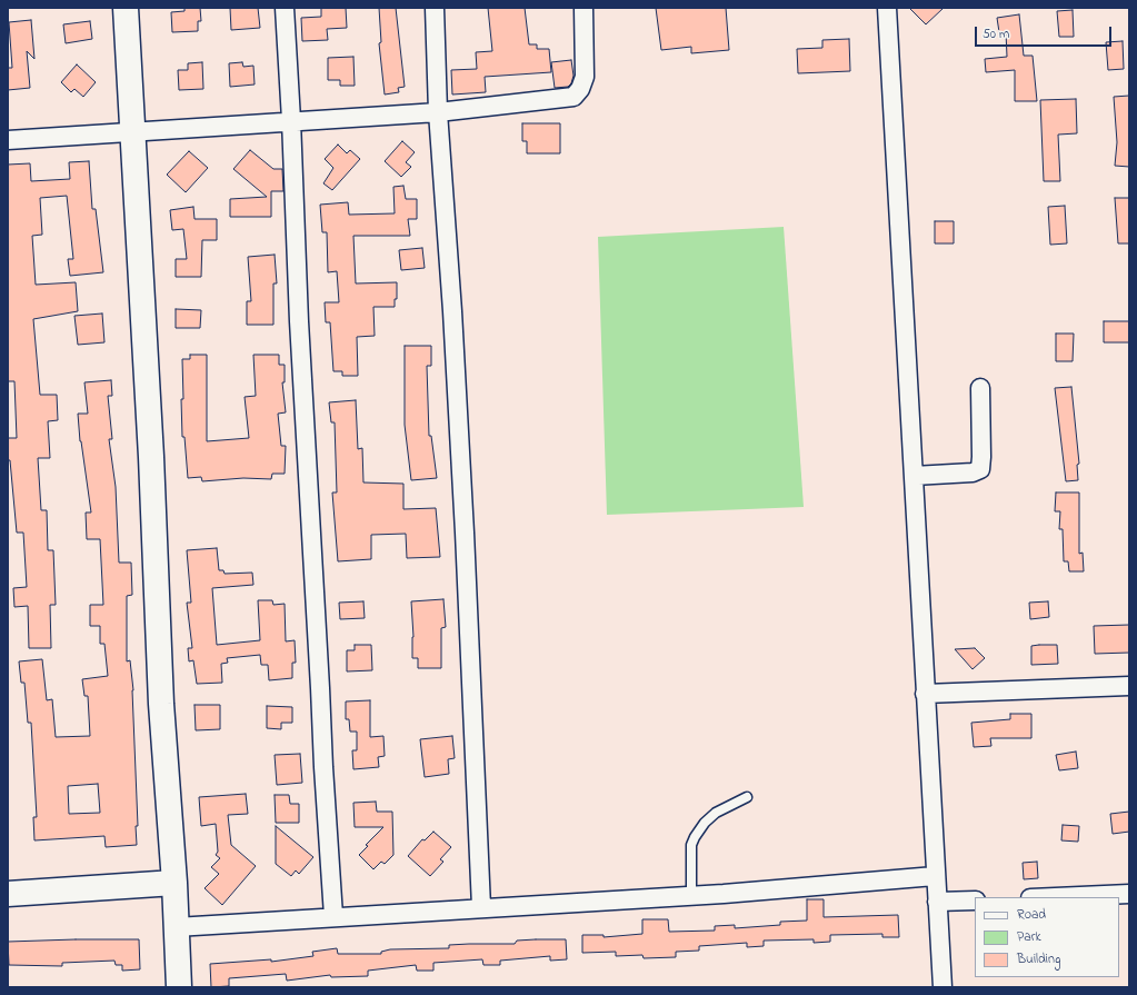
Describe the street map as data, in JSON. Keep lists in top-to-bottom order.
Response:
{
  "legend": ["Road", "Park", "Building"],
  "scale_bar": "50 m"
}
